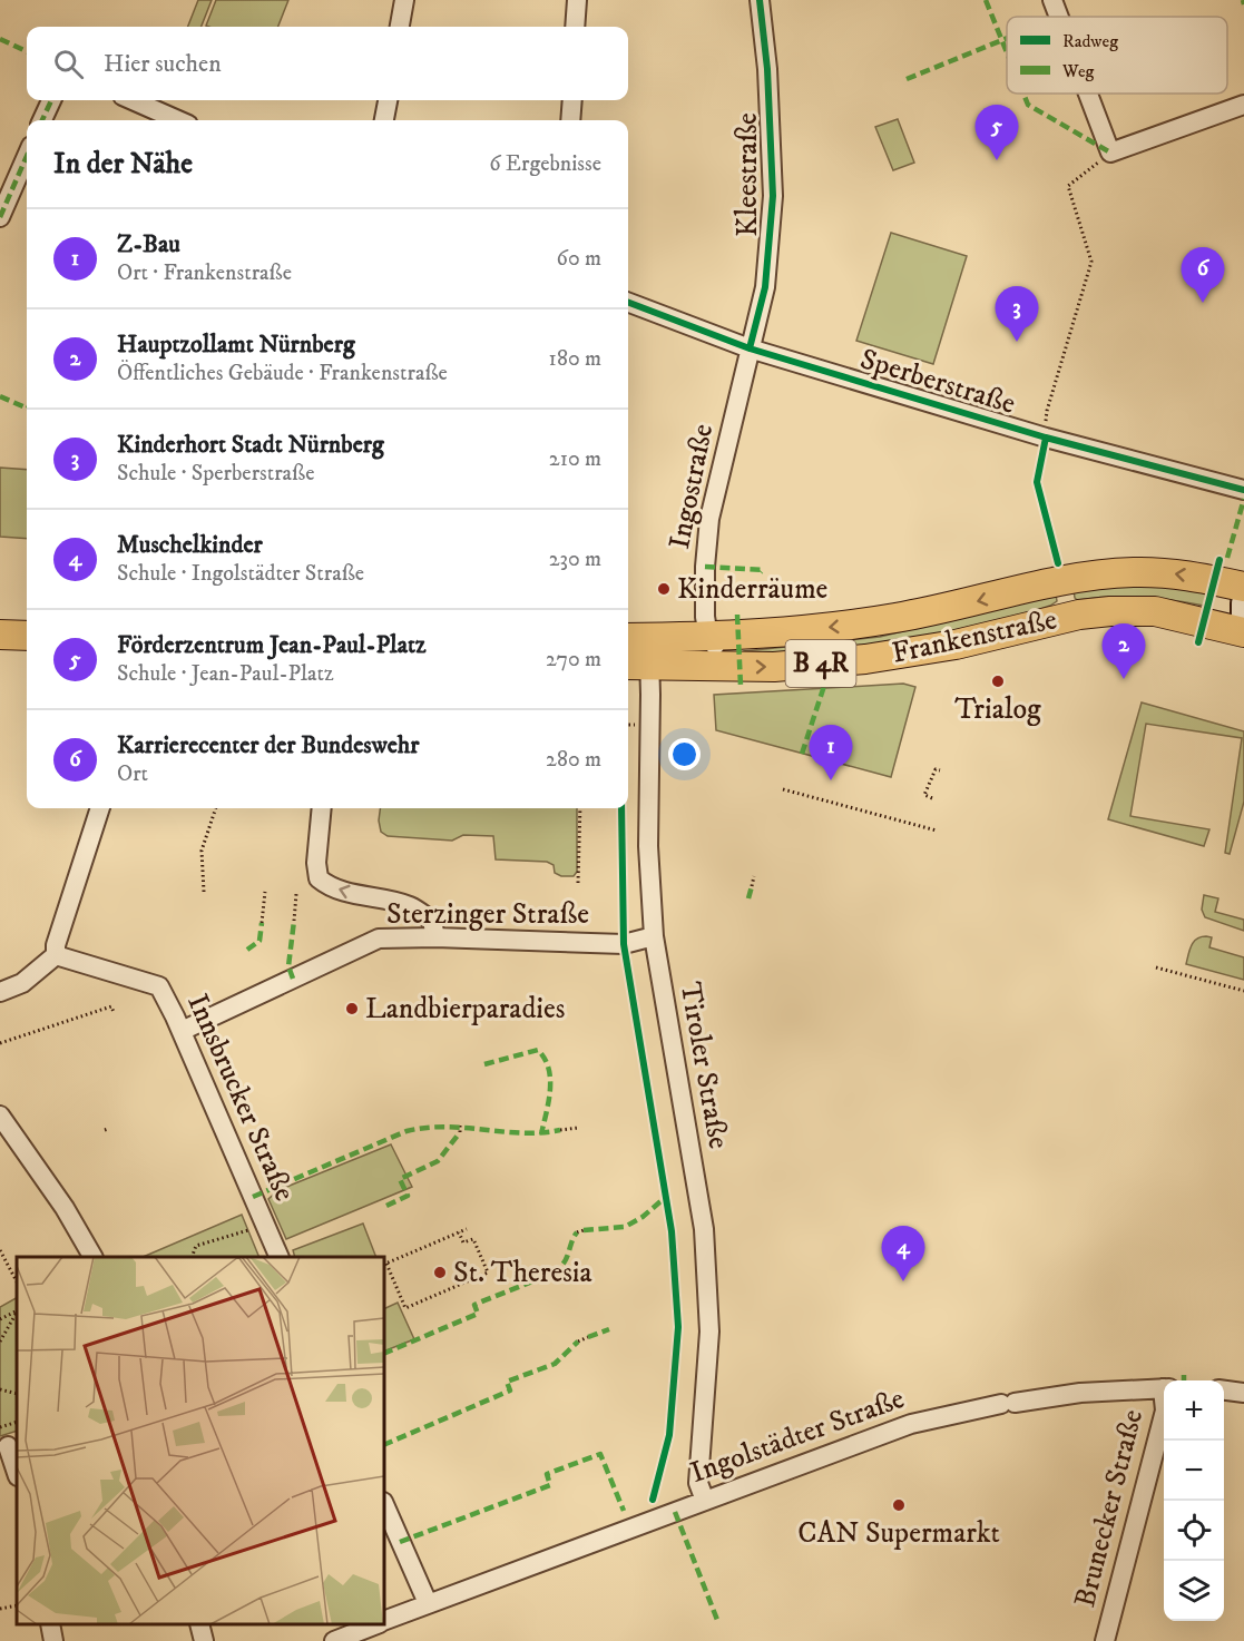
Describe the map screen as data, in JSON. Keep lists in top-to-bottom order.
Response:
{
  "streets": {
    "main road": ["Frankenstraße", "B 4R"],
    "street": [
      "Kleestraße",
      "Sperberstraße",
      "Ingostraße",
      "Sterzinger Straße",
      "Tiroler Straße",
      "Innsbrucker Straße",
      "Ingolstädter Straße",
      "Brunecker Straße"
    ]
  },
  "crossings": [
    ["Kleestraße", "Sperberstraße"],
    ["Kleestraße", "Ingostraße"],
    ["Sperberstraße", "Ingostraße"],
    ["Ingostraße", "Frankenstraße"],
    ["Frankenstraße", "Tiroler Straße"],
    ["Sterzinger Straße", "Tiroler Straße"],
    ["Sterzinger Straße", "Innsbrucker Straße"],
    ["Tiroler Straße", "Ingolstädter Straße"]
  ],
  "places": [
    "Kinderräume",
    "Trialog",
    "Landbierparadies",
    "St. Theresia",
    "CAN Supermarkt"
  ],
  "legend": ["Radweg", "Weg"],
  "page": {
    "search": "Hier suchen",
    "pins": [
      "5",
      "6",
      "3",
      "2",
      "1",
      "4"
    ],
    "heading": ["In der Nähe", "6 Ergebnisse"],
    "list": [
      {
        "mark": "1",
        "name": "Z-Bau",
        "note": "Ort · Frankenstraße",
        "value": "60 m"
      },
      {
        "mark": "2",
        "name": "Hauptzollamt Nürnberg",
        "note": "Öffentliches Gebäude · Frankenstraße",
        "value": "180 m"
      },
      {
        "mark": "3",
        "name": "Kinderhort Stadt Nürnberg",
        "note": "Schule · Sperberstraße",
        "value": "210 m"
      },
      {
        "mark": "4",
        "name": "Muschelkinder",
        "note": "Schule · Ingolstädter Straße",
        "value": "230 m"
      },
      {
        "mark": "5",
        "name": "Förderzentrum Jean-Paul-Platz",
        "note": "Schule · Jean-Paul-Platz",
        "value": "270 m"
      },
      {
        "mark": "6",
        "name": "Karrierecenter der Bundeswehr",
        "note": "Ort",
        "value": "280 m"
      }
    ],
    "map_buttons": ["+", "−"]
  }
}
